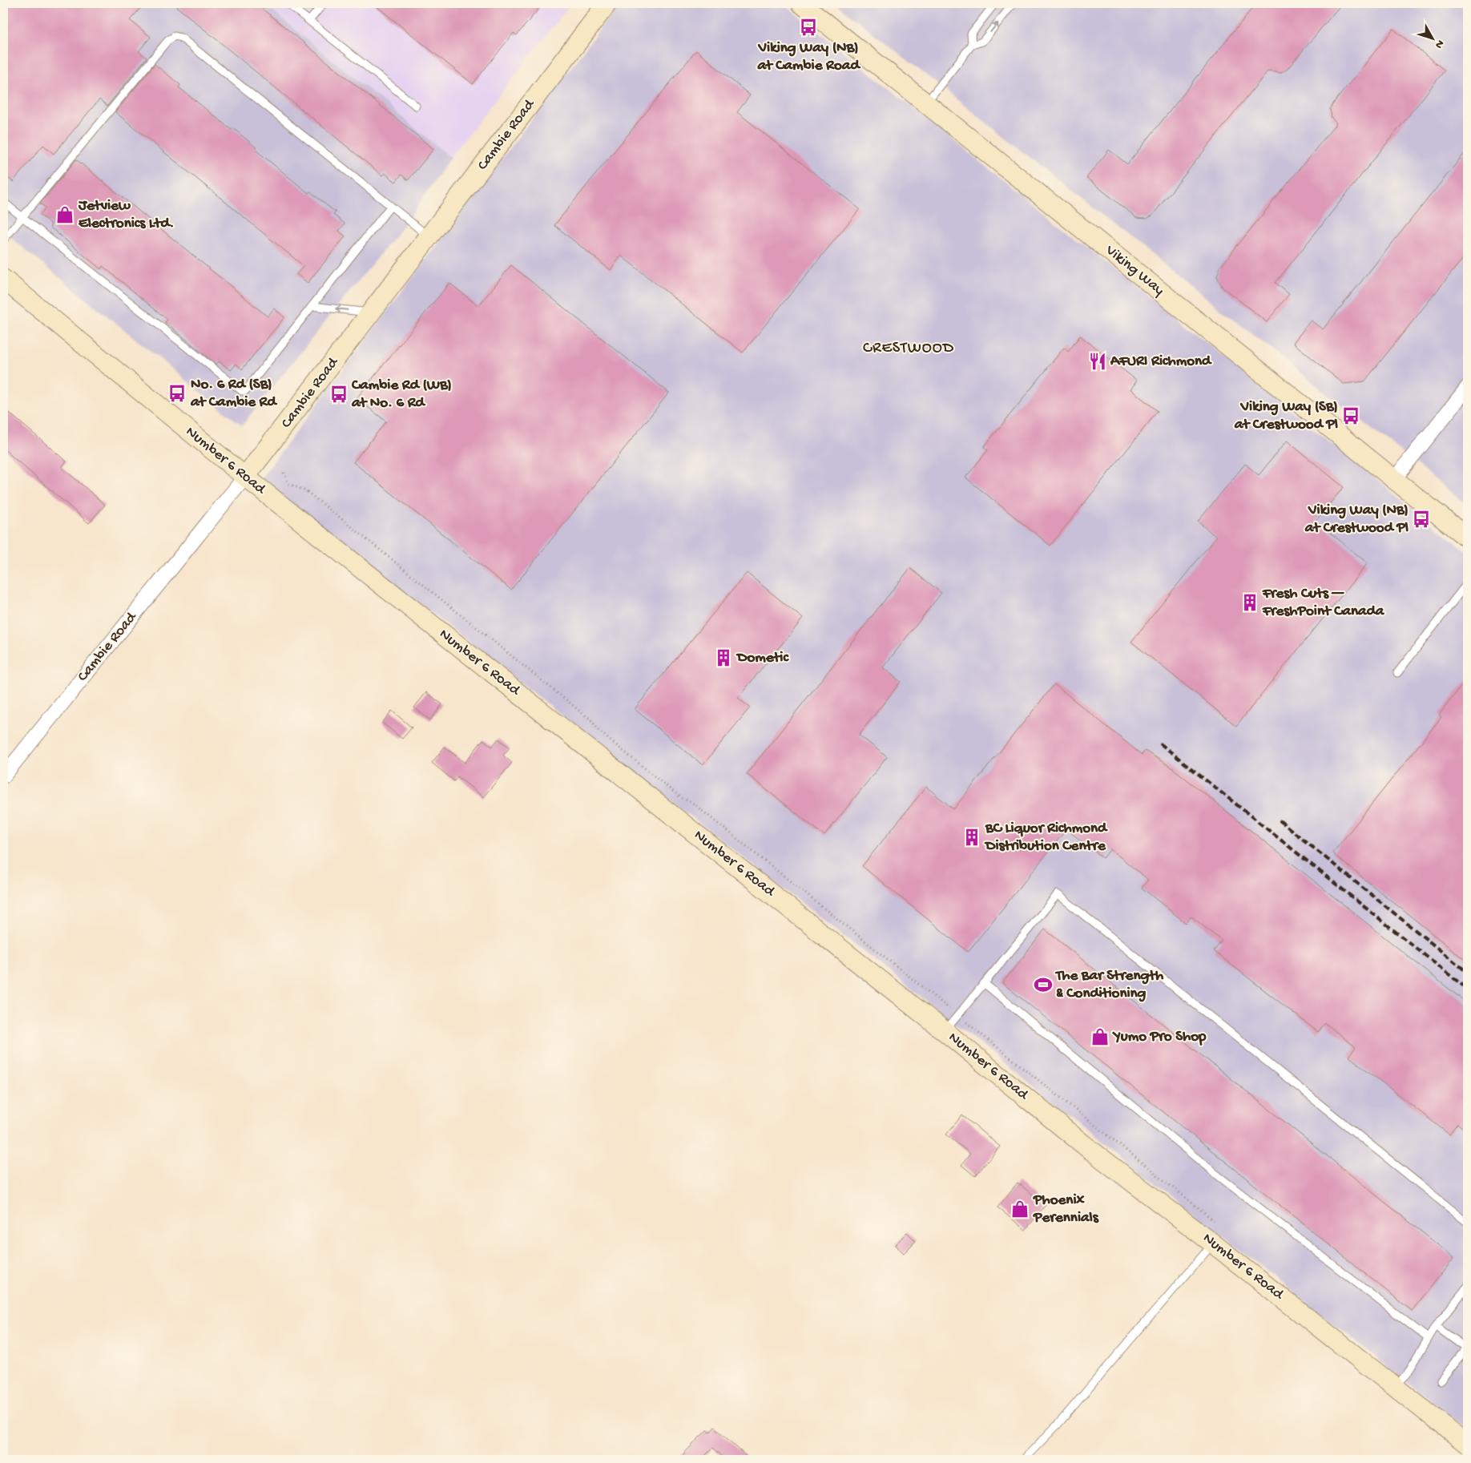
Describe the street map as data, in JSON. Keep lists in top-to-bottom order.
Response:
{
  "streets": {
    "main road": ["Cambie Road", "Viking Way", "Number 6 Road"]
  },
  "crossings": [
    ["Cambie Road", "Number 6 Road"]
  ],
  "districts": ["CRESTWOOD"],
  "places": {
    "bus stop": [
      "Viking Way (NB) at Cambie Road",
      "No. 6 Rd (SB) at Cambie Rd",
      "Cambie Rd (WB) at No. 6 Rd",
      "Viking Way (SB) at Crestwood Pl",
      "Viking Way (NB) at Crestwood Pl"
    ],
    "shop": ["Jetview Electronics Ltd.", "Yumo Pro Shop", "Phoenix Perennials"],
    "restaurant": ["AFURI Richmond"],
    "building": ["Fresh Cuts — FreshPoint Canada", "Dometic", "BC Liquor Richmond Distribution Centre"],
    "sports": ["The Bar Strength & Conditioning"]
  },
  "north": "bottom right"
}
